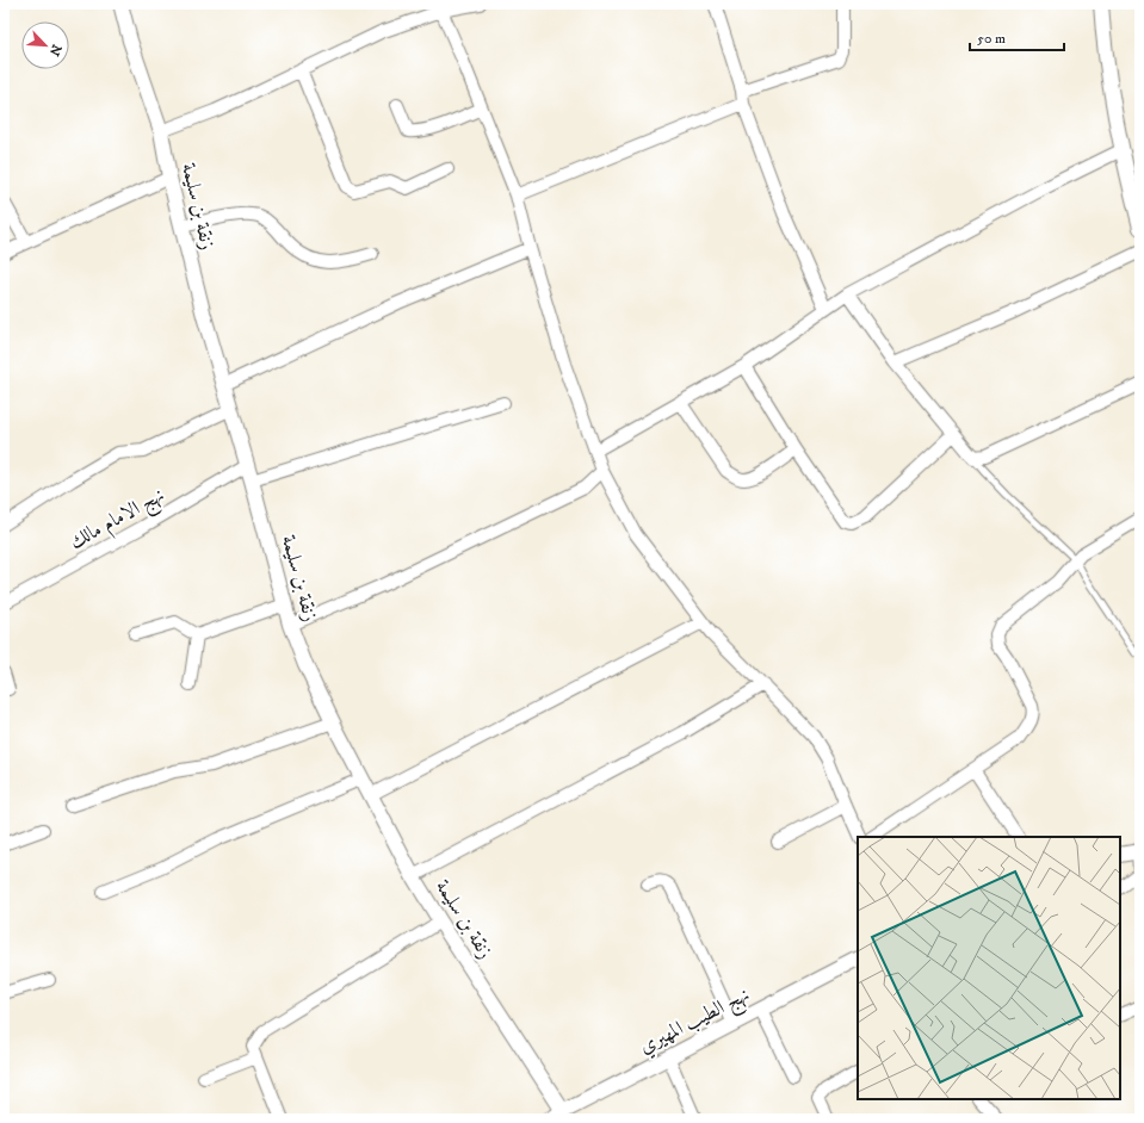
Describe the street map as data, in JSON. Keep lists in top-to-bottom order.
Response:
{
  "streets": {
    "street": ["زنقة بن سليمة", "نهج الامام مالك", "نهج الطيب المهيري"]
  },
  "crossings": [
    ["زنقة بن سليمة", "نهج الامام مالك"],
    ["زنقة بن سليمة", "نهج الطيب المهيري"]
  ],
  "scale_bar": "50 m",
  "north": "bottom right"
}
